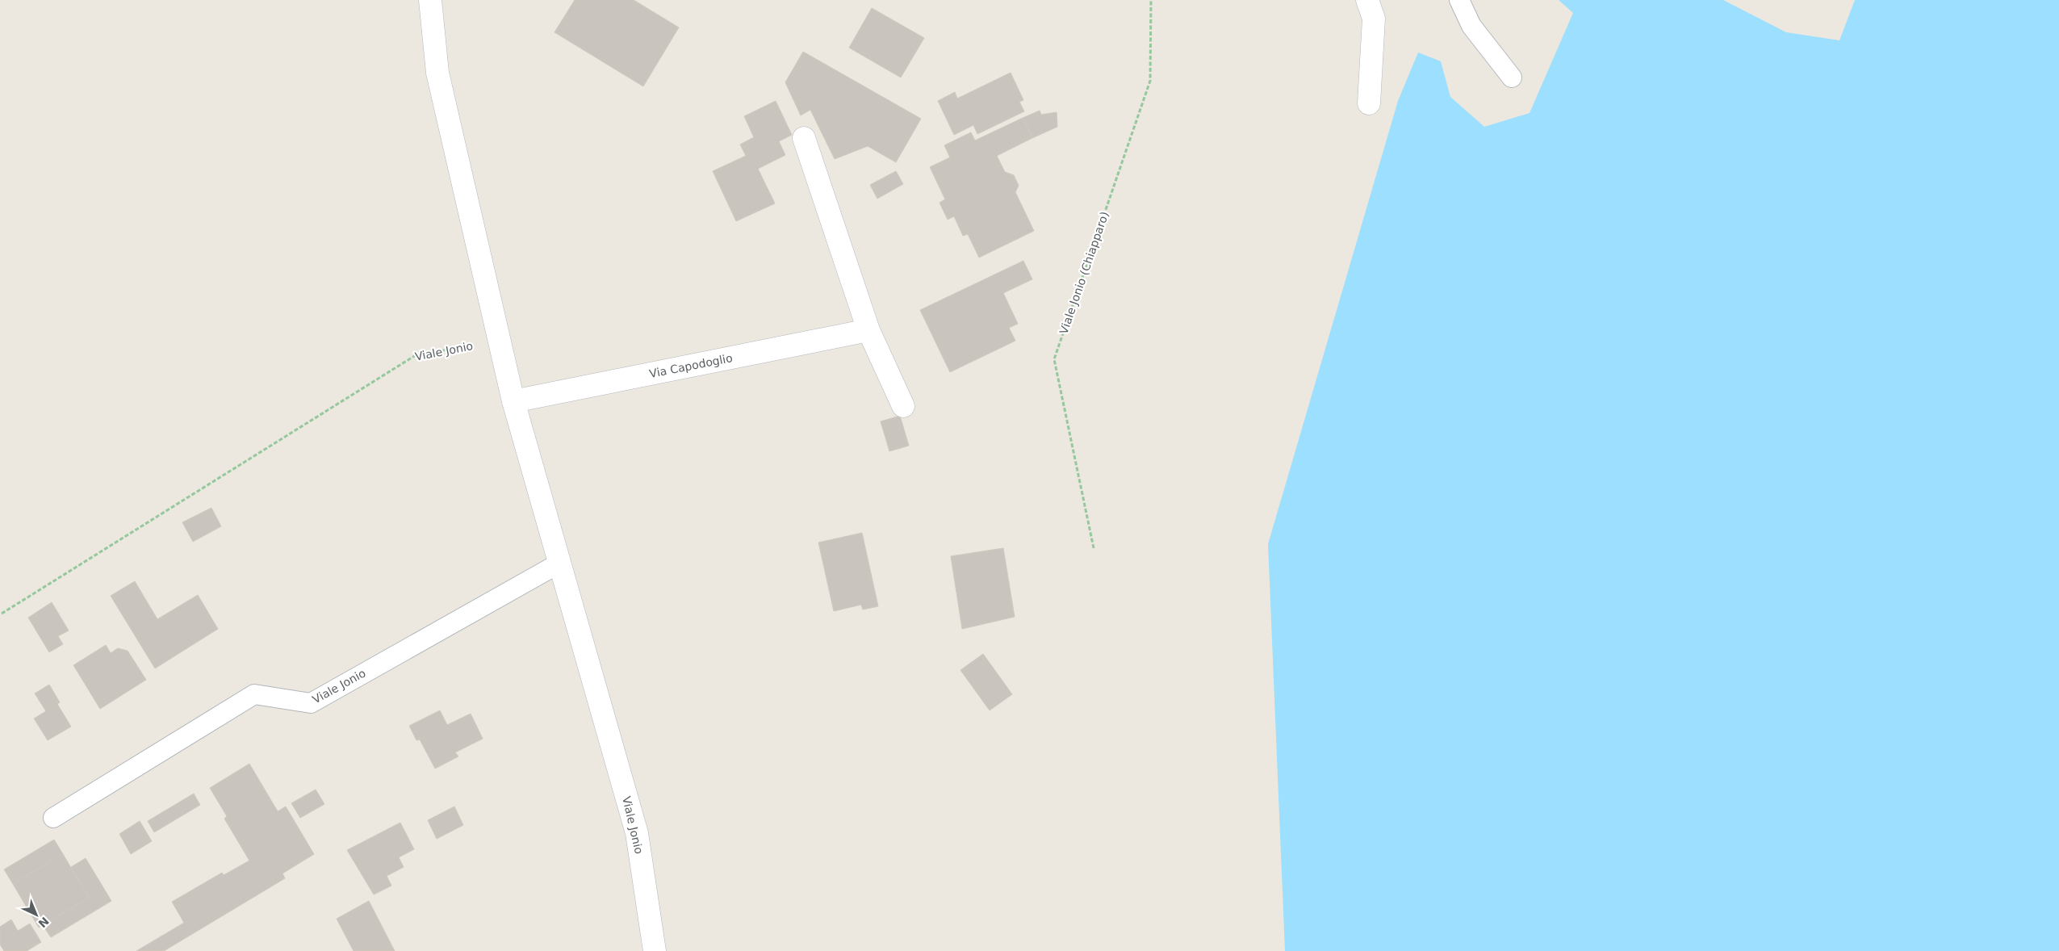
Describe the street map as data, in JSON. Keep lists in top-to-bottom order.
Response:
{
  "streets": {
    "street": ["Viale Jonio", "Via Capodoglio"],
    "path": ["Viale Jonio (Chiapparo)"]
  },
  "crossings": [
    ["Viale Jonio", "Via Capodoglio"]
  ],
  "north": "bottom right"
}
